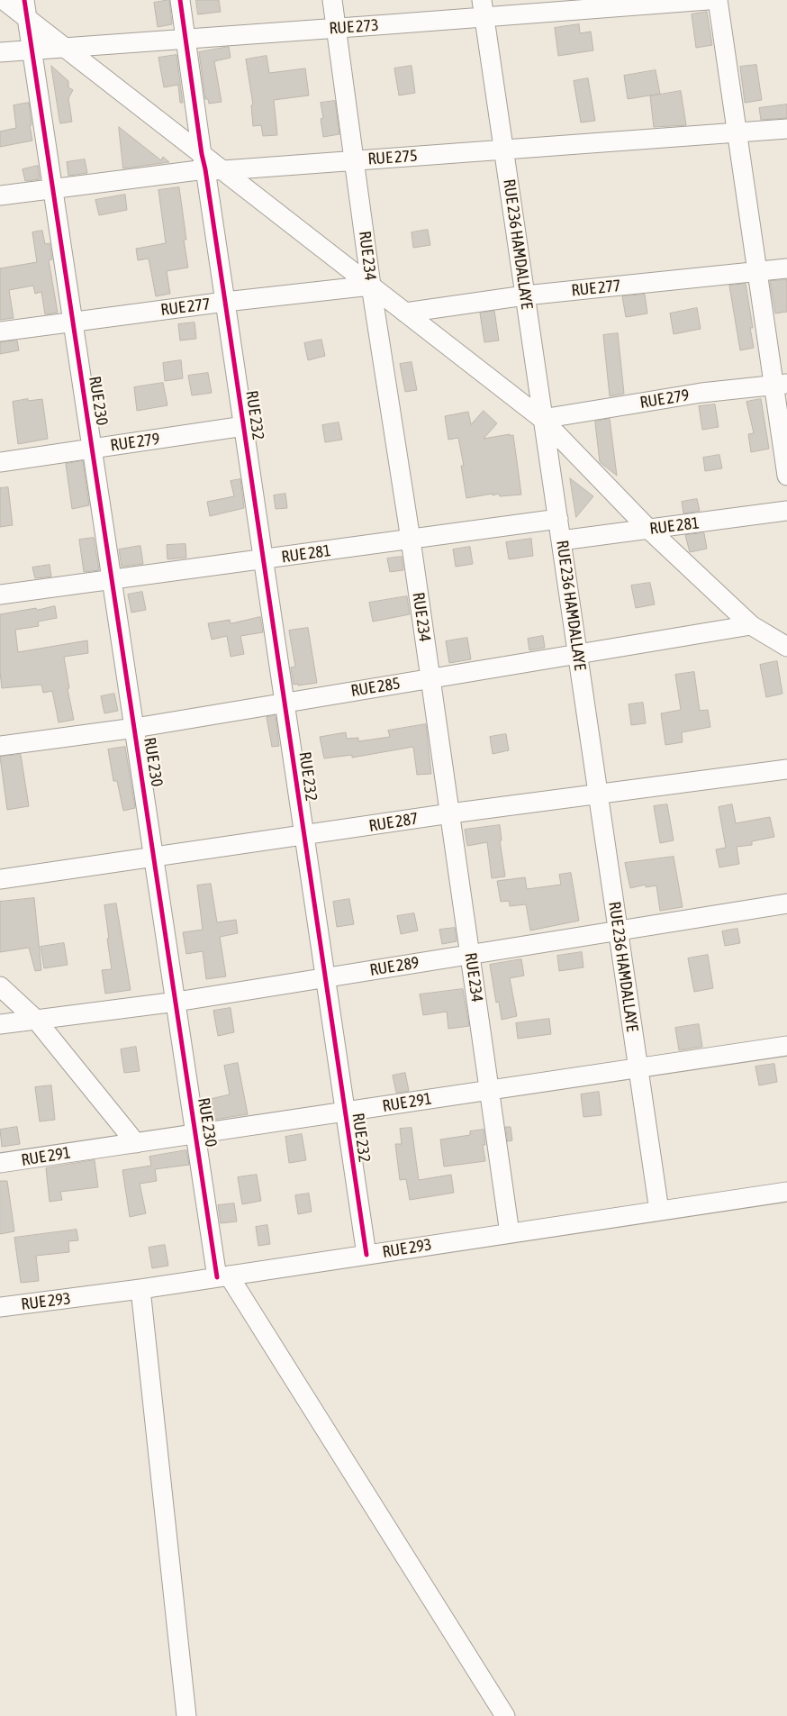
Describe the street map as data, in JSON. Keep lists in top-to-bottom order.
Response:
{
  "streets": {
    "street": [
      "RUE 273",
      "RUE 275",
      "RUE 236 HAMDALLAYE",
      "RUE 234",
      "RUE 277",
      "RUE 279",
      "RUE 230",
      "RUE 232",
      "RUE 281",
      "RUE 285",
      "RUE 287",
      "RUE 289",
      "RUE 291",
      "RUE 293"
    ]
  },
  "crossings": [
    ["RUE 273", "RUE 236 HAMDALLAYE"],
    ["RUE 273", "RUE 234"],
    ["RUE 273", "RUE 230"],
    ["RUE 273", "RUE 232"],
    ["RUE 275", "RUE 236 HAMDALLAYE"],
    ["RUE 275", "RUE 234"],
    ["RUE 275", "RUE 230"],
    ["RUE 275", "RUE 232"],
    ["RUE 236 HAMDALLAYE", "RUE 277"],
    ["RUE 236 HAMDALLAYE", "RUE 279"],
    ["RUE 236 HAMDALLAYE", "RUE 281"],
    ["RUE 236 HAMDALLAYE", "RUE 285"],
    ["RUE 236 HAMDALLAYE", "RUE 287"],
    ["RUE 236 HAMDALLAYE", "RUE 289"],
    ["RUE 236 HAMDALLAYE", "RUE 291"],
    ["RUE 236 HAMDALLAYE", "RUE 293"],
    ["RUE 234", "RUE 277"],
    ["RUE 234", "RUE 281"],
    ["RUE 234", "RUE 285"],
    ["RUE 234", "RUE 287"],
    ["RUE 234", "RUE 289"],
    ["RUE 234", "RUE 291"],
    ["RUE 234", "RUE 293"],
    ["RUE 277", "RUE 230"],
    ["RUE 277", "RUE 232"],
    ["RUE 279", "RUE 230"],
    ["RUE 279", "RUE 232"],
    ["RUE 230", "RUE 281"],
    ["RUE 230", "RUE 285"],
    ["RUE 230", "RUE 287"],
    ["RUE 230", "RUE 289"],
    ["RUE 230", "RUE 291"],
    ["RUE 230", "RUE 293"],
    ["RUE 232", "RUE 281"],
    ["RUE 232", "RUE 285"],
    ["RUE 232", "RUE 287"],
    ["RUE 232", "RUE 289"],
    ["RUE 232", "RUE 291"],
    ["RUE 232", "RUE 293"]
  ]
}
